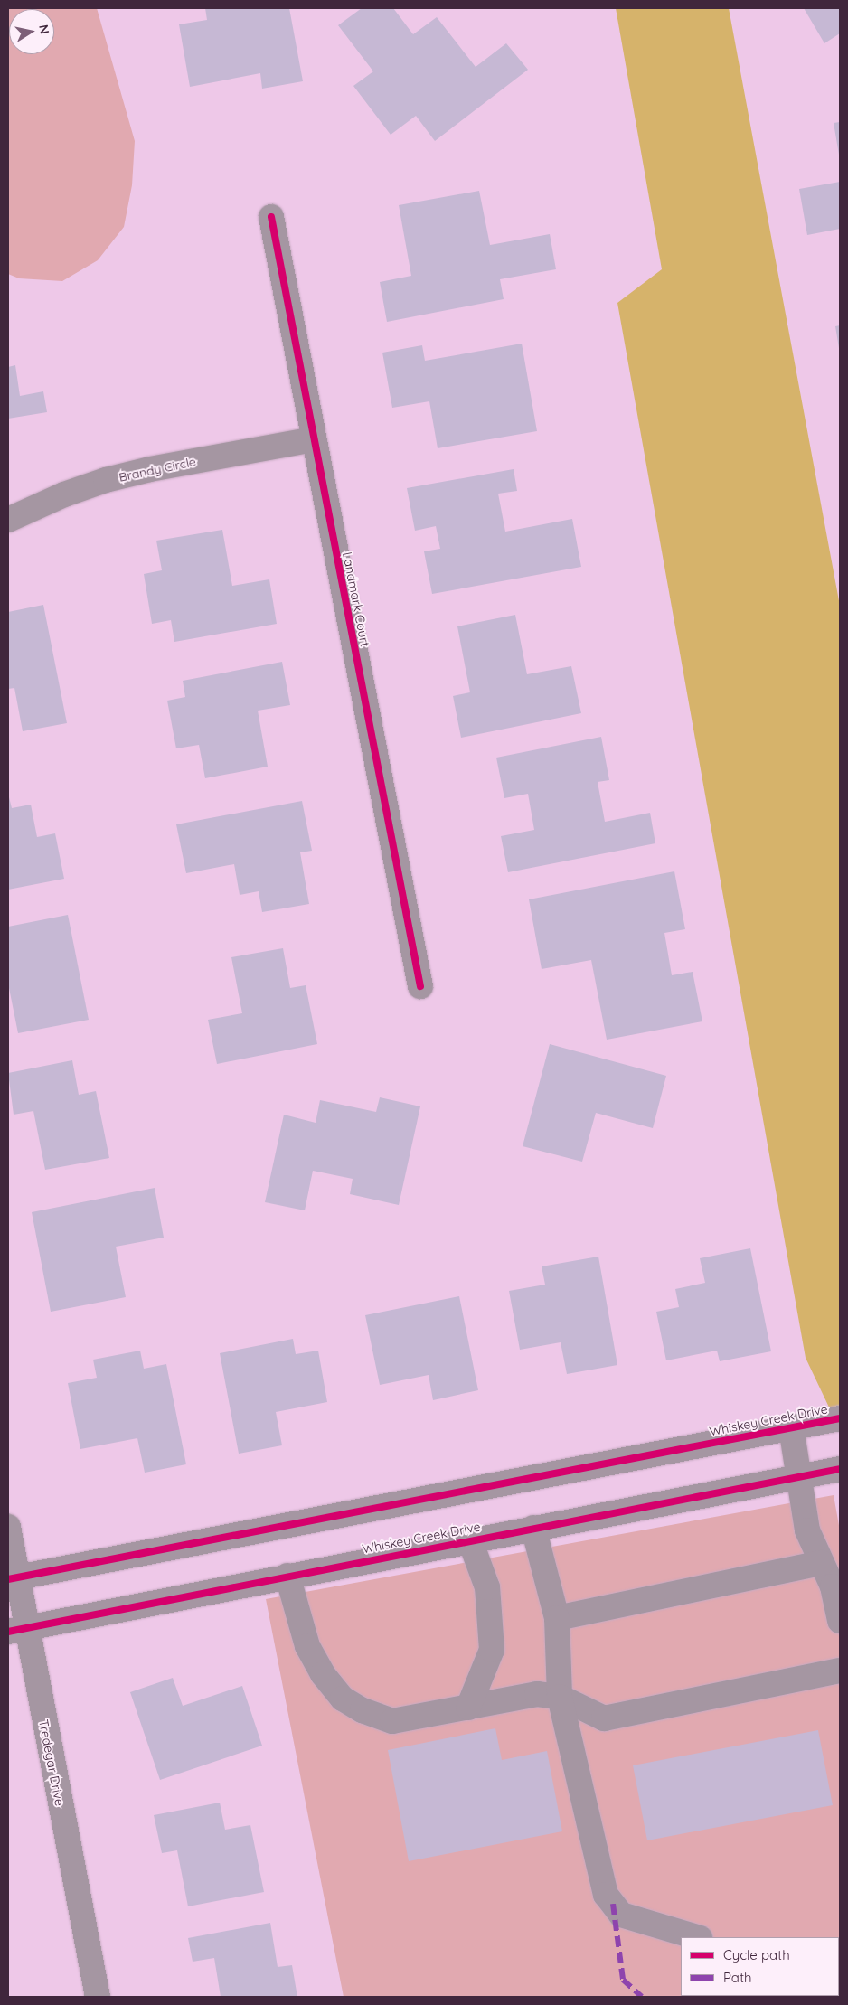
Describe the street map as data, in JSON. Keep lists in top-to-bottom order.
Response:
{
  "streets": {
    "street": [
      "Brandy Circle",
      "Landmark Court",
      "Whiskey Creek Drive",
      "Tredegar Drive"
    ]
  },
  "crossings": [
    ["Brandy Circle", "Landmark Court"],
    ["Whiskey Creek Drive", "Tredegar Drive"]
  ],
  "legend": ["Cycle path", "Path"],
  "north": "right"
}
